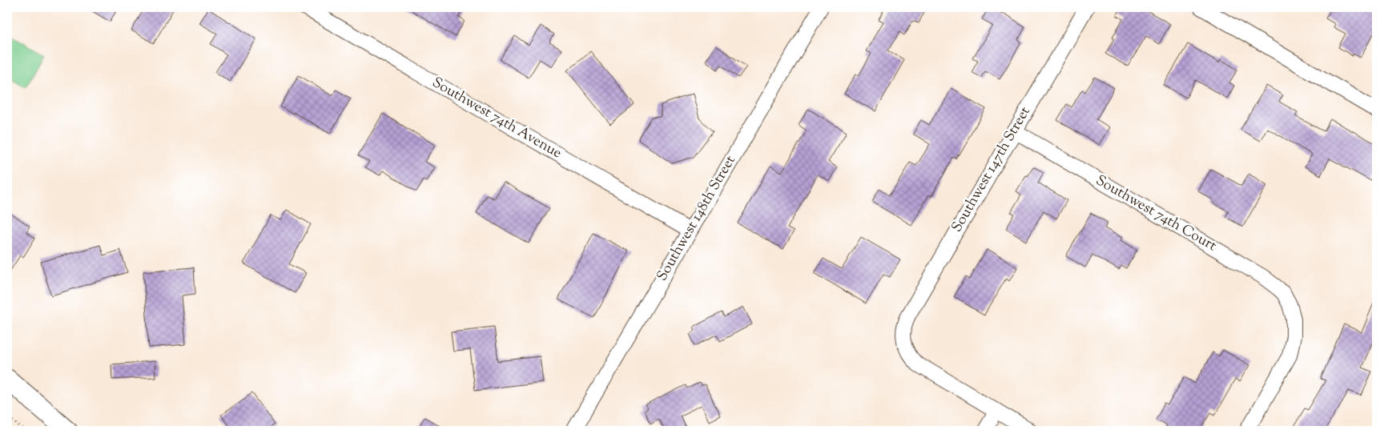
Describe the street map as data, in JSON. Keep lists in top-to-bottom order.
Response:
{
  "streets": {
    "street": [
      "Southwest 74th Avenue",
      "Southwest 147th Street",
      "Southwest 74th Court",
      "Southwest 148th Street"
    ]
  },
  "crossings": [
    ["Southwest 74th Avenue", "Southwest 148th Street"],
    ["Southwest 147th Street", "Southwest 74th Court"]
  ]
}
